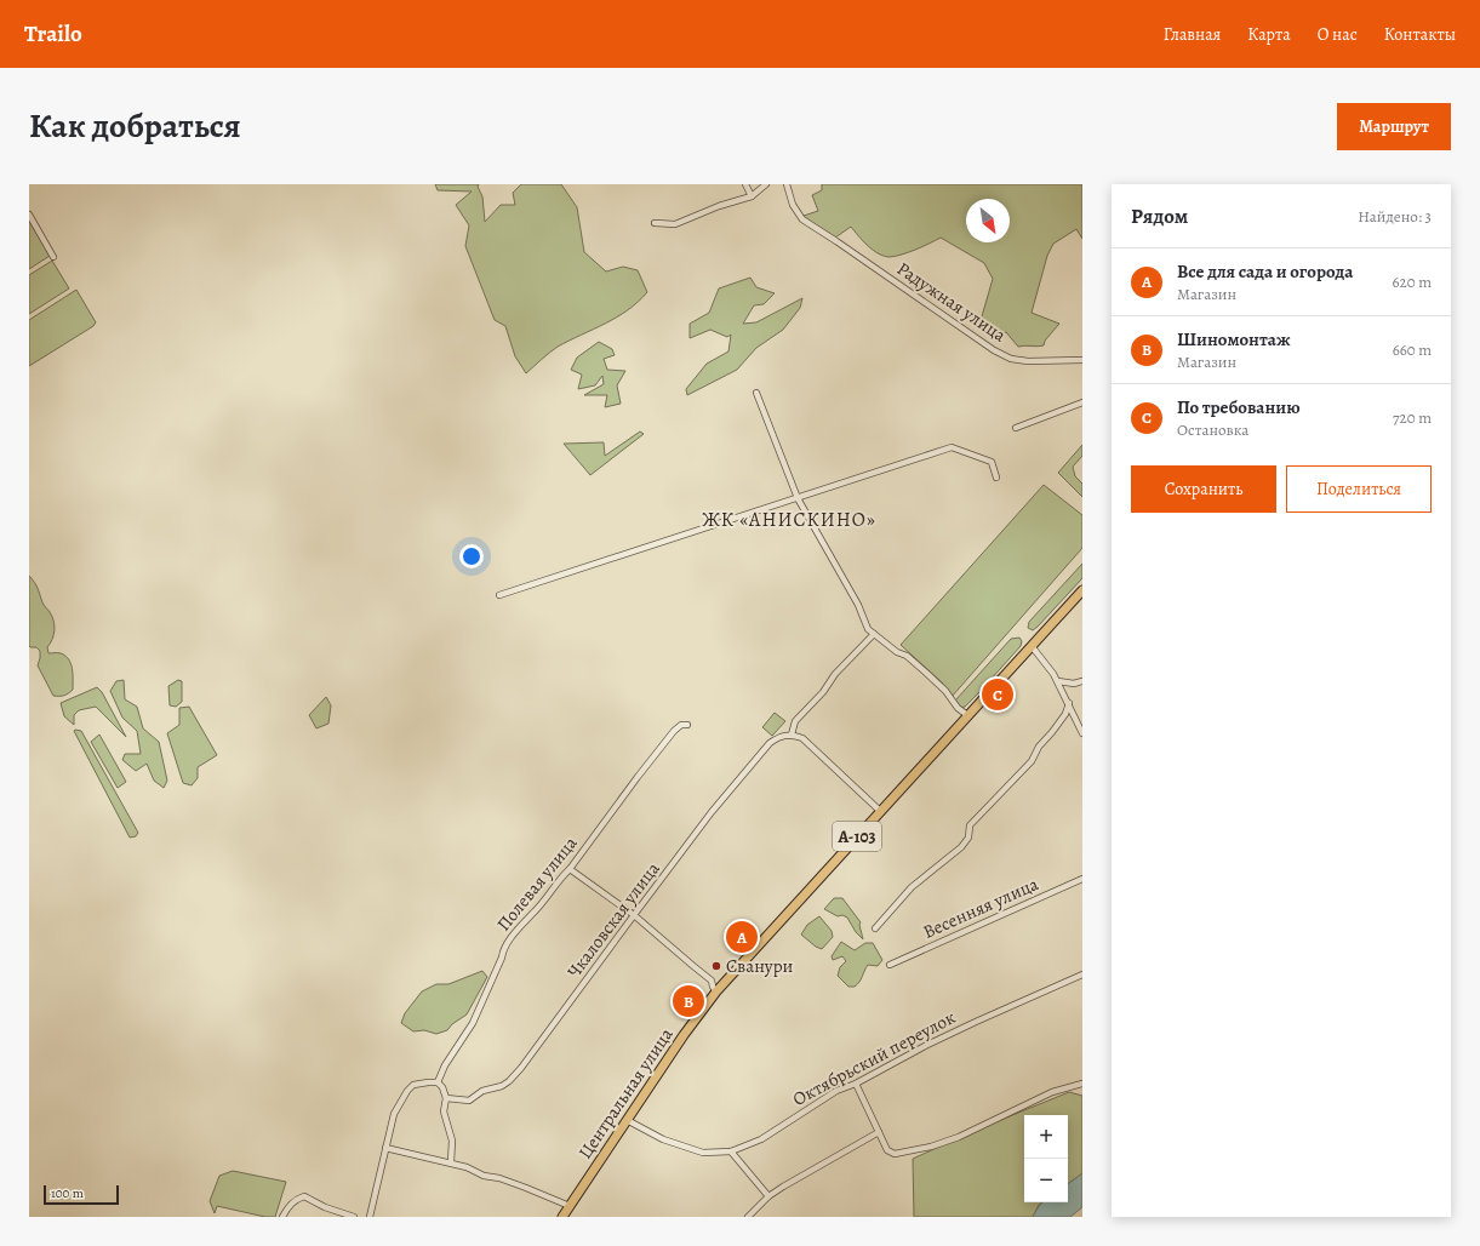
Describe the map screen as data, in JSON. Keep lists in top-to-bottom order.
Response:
{
  "streets": {
    "main road": ["А-103", "Центральная улица"],
    "street": [
      "Радужная улица",
      "Полевая улица",
      "Весенняя улица",
      "Чкаловская улица",
      "Октябрьский переулок"
    ]
  },
  "crossings": [
    ["Октябрьский переулок", "Центральная улица"]
  ],
  "districts": ["ЖК «АНИСКИНО»"],
  "places": ["Сванури"],
  "scale_bar": "100 m",
  "north": "bottom right",
  "page": {
    "header": "Trailo",
    "nav": [
      "Главная",
      "Карта",
      "О нас",
      "Контакты"
    ],
    "title": "Как добраться",
    "buttons": [
      "Маршрут",
      ["Сохранить", "Поделиться"]
    ],
    "heading": ["Рядом", "Найдено: 3"],
    "list": [
      {
        "mark": "A",
        "name": "Все для сада и огорода",
        "note": "Магазин",
        "value": "620 m"
      },
      {
        "mark": "B",
        "name": "Шиномонтаж",
        "note": "Магазин",
        "value": "660 m"
      },
      {
        "mark": "C",
        "name": "По требованию",
        "note": "Остановка",
        "value": "720 m"
      }
    ],
    "pins": ["C", "A", "B"],
    "map_buttons": ["+", "−"],
    "scale": "100 m"
  }
}
